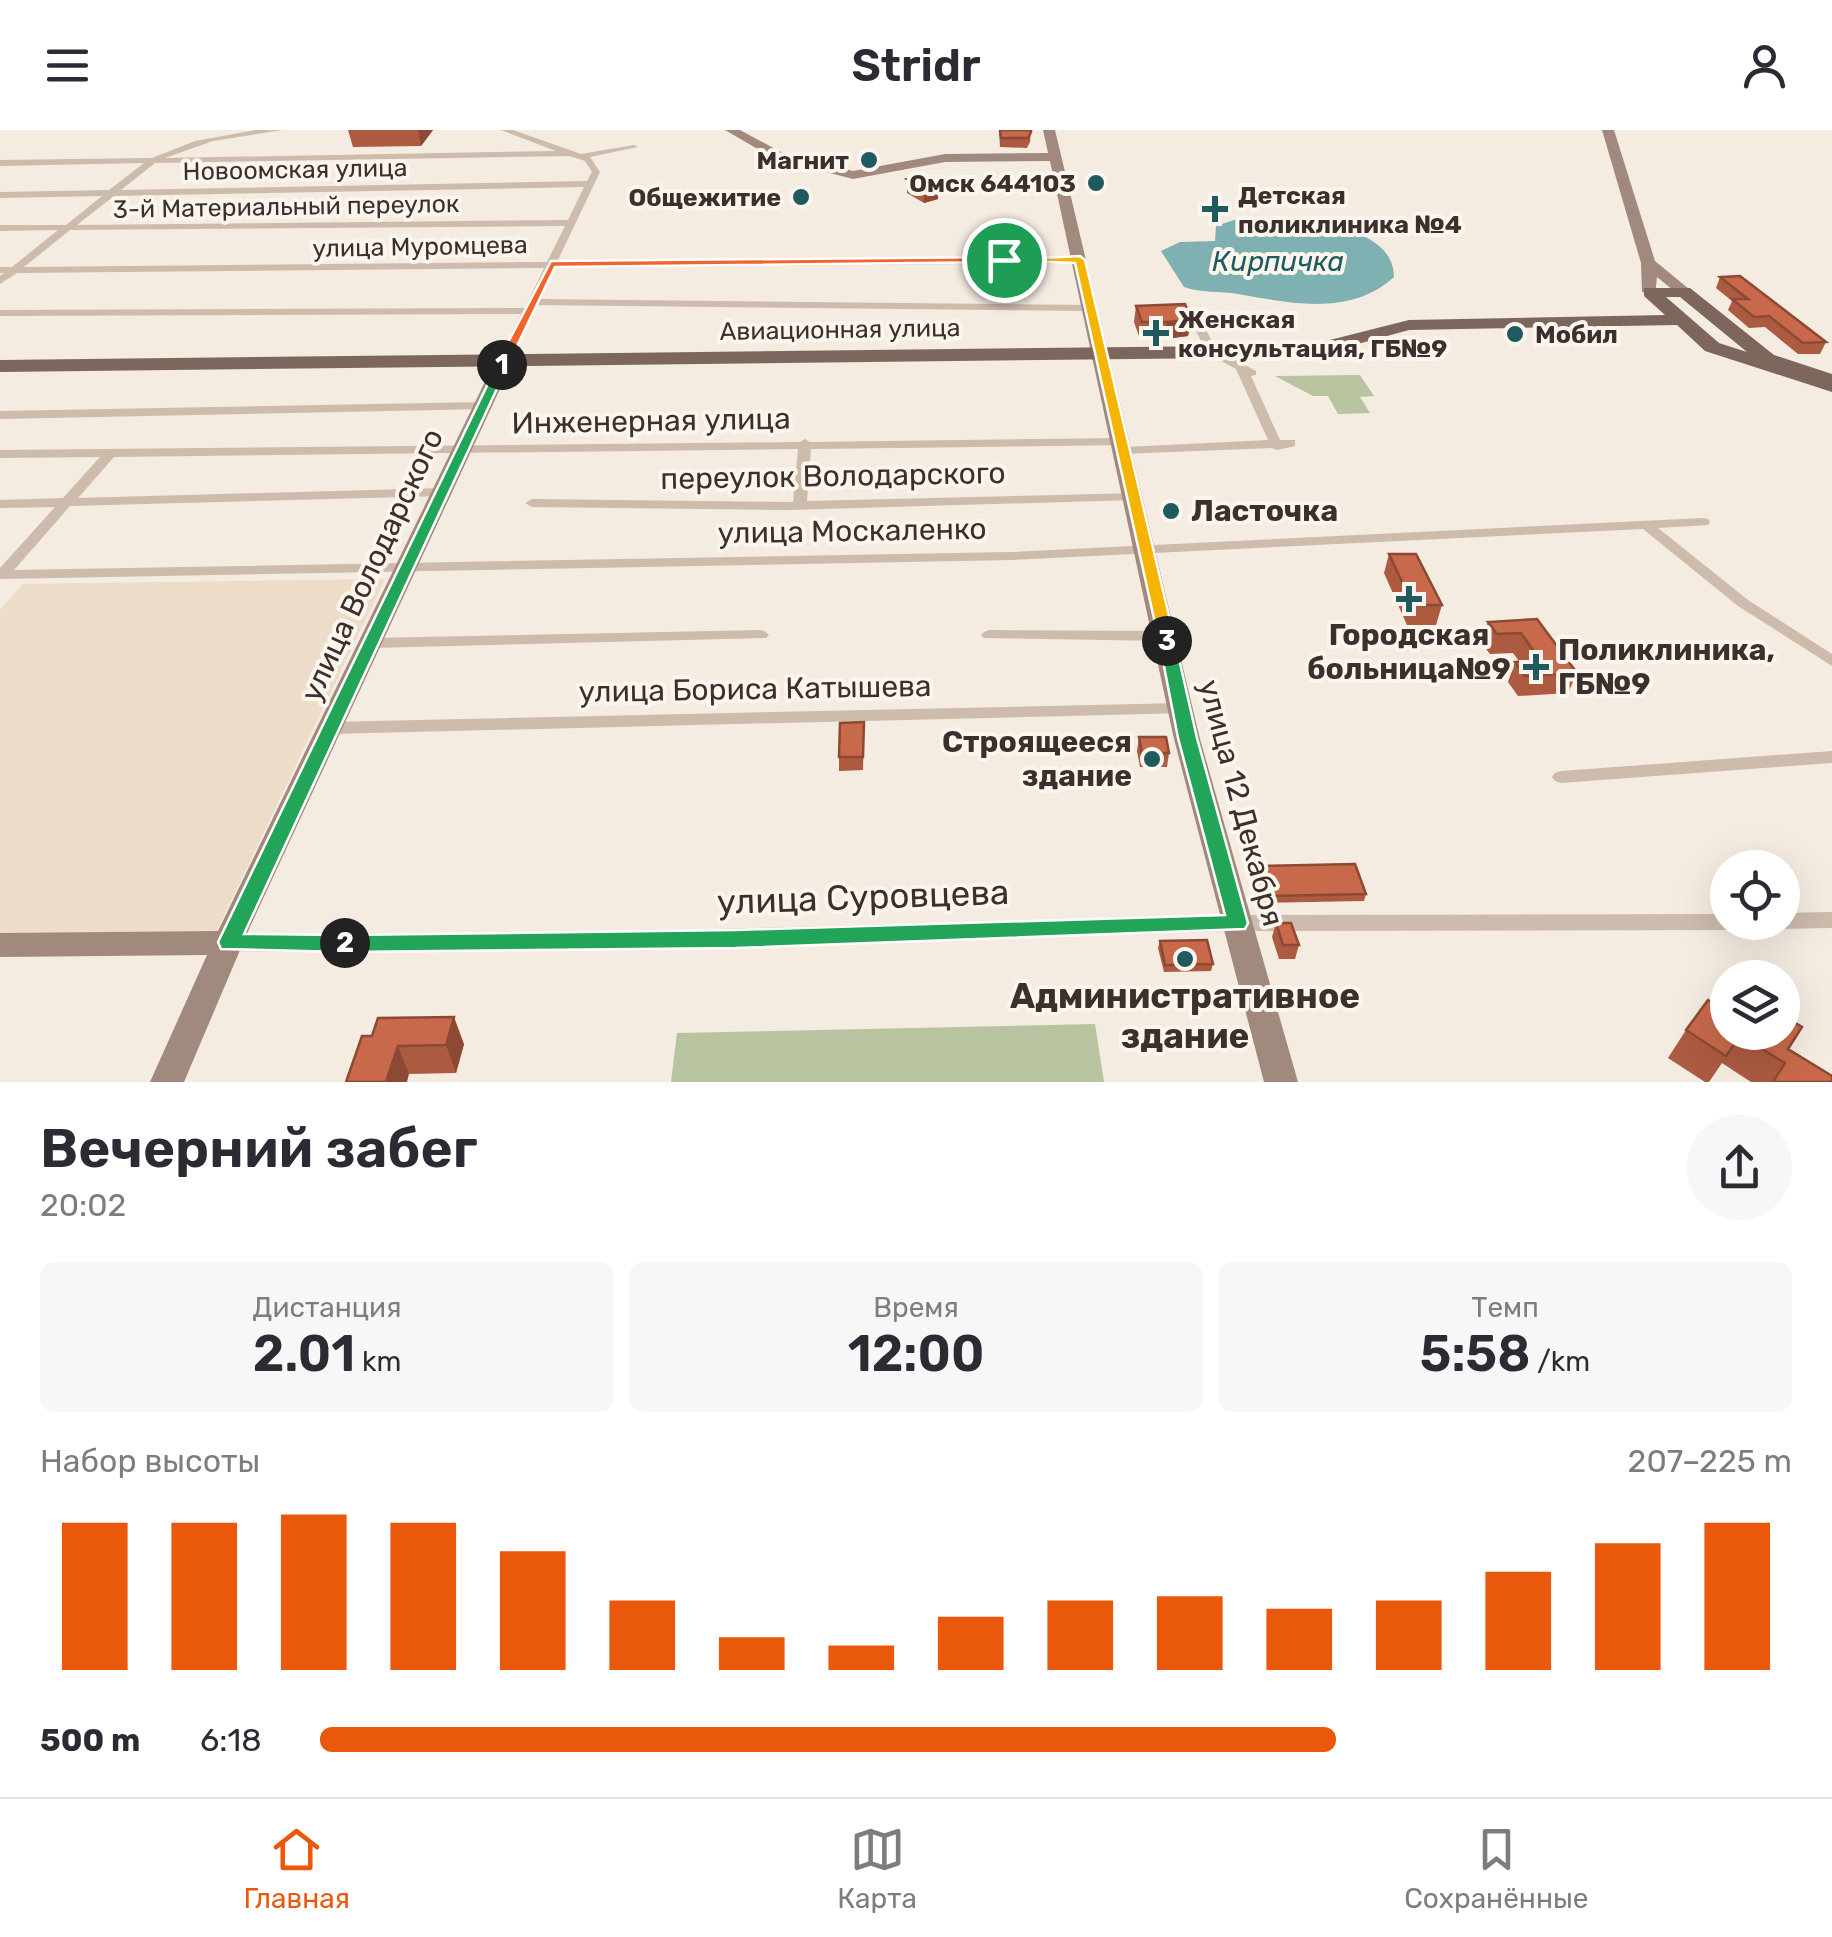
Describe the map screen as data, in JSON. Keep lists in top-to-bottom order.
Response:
{
  "streets": {
    "main road": [
      "Авиационная улица",
      "улица Володарского",
      "улица 12 Декабря",
      "улица Суровцева"
    ],
    "street": [
      "Новоомская улица",
      "3-й Материальный переулок",
      "улица Муромцева",
      "Инженерная улица",
      "переулок Володарского",
      "улица Москаленко",
      "улица Бориса Катышева"
    ]
  },
  "crossings": [
    ["Новоомская улица", "улица Володарского"],
    ["3-й Материальный переулок", "улица Володарского"],
    ["улица Муромцева", "улица Володарского"],
    ["улица Муромцева", "улица 12 Декабря"],
    ["Авиационная улица", "Инженерная улица"],
    ["Авиационная улица", "улица Володарского"],
    ["Авиационная улица", "улица 12 Декабря"],
    ["Инженерная улица", "улица Володарского"],
    ["Инженерная улица", "улица 12 Декабря"],
    ["переулок Володарского", "улица 12 Декабря"],
    ["улица Москаленко", "улица Володарского"],
    ["улица Москаленко", "улица 12 Декабря"],
    ["улица Володарского", "улица Бориса Катышева"],
    ["улица Володарского", "улица Суровцева"],
    ["улица Бориса Катышева", "улица 12 Декабря"],
    ["улица 12 Декабря", "улица Суровцева"]
  ],
  "water": ["Кирпичка"],
  "places": {
    "other": [
      "Магнит",
      "Омск 644103",
      "Общежитие",
      "Мобил",
      "Ласточка",
      "Строящееся здание",
      "Административное здание"
    ],
    "health": [
      "Детская поликлиника №4",
      "Женская консультация, ГБ№9",
      "Городская больница№9",
      "Поликлиника, ГБ№9"
    ]
  },
  "page": {
    "header": "Stridr",
    "pins": ["1", "3", "2"],
    "heading": ["Вечерний забег", "20:02"],
    "stats": [
      ["Дистанция", "2.01 km"],
      ["Время", "12:00"],
      ["Темп", "5:58 /km"]
    ],
    "chart": ["Набор высоты", "207–225 m"],
    "list": [
      {
        "name": "500 m",
        "note": "6:18"
      }
    ],
    "tabs": ["Главная", "Карта", "Сохранённые"]
  }
}
